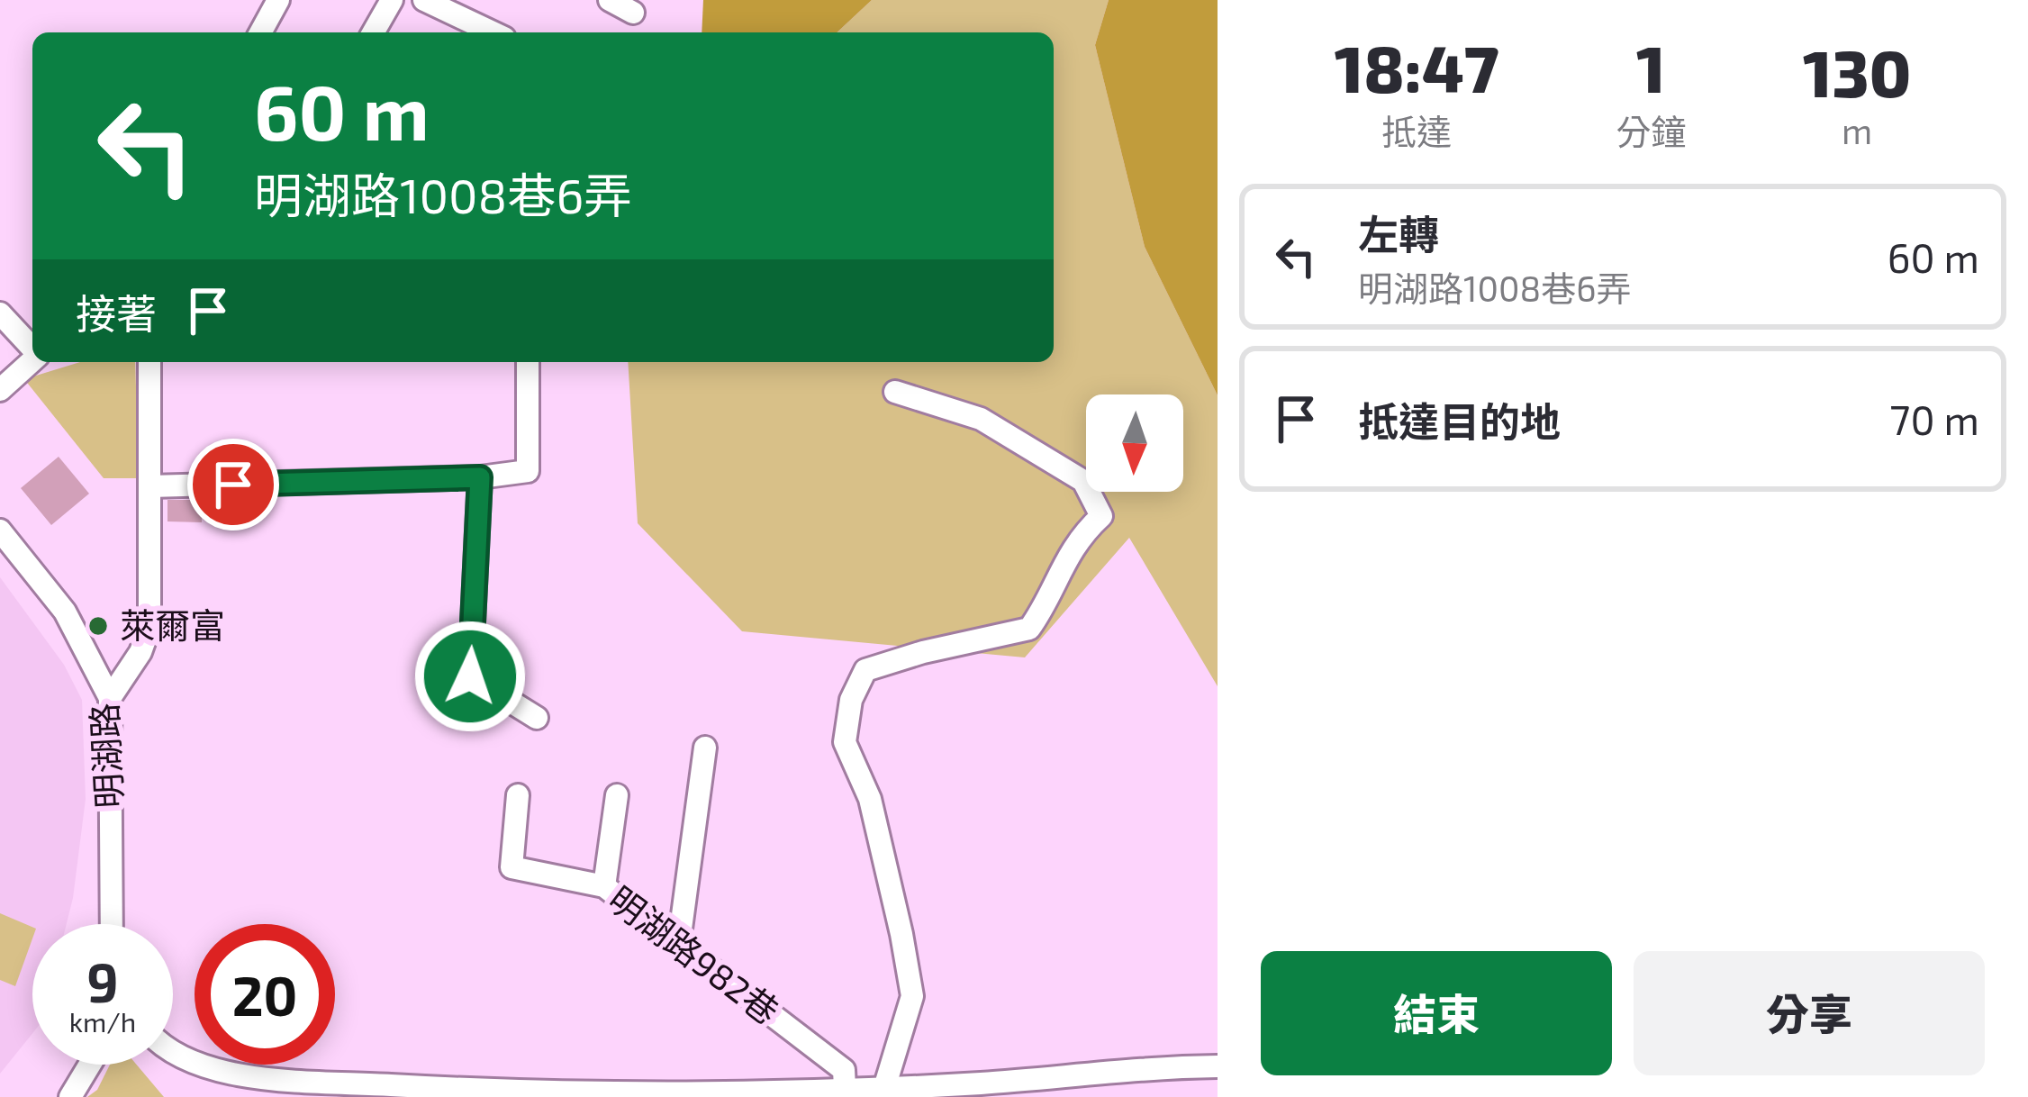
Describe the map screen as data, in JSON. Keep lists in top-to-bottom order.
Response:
{
  "streets": {
    "street": ["明湖路", "明湖路982巷"]
  },
  "places": ["萊爾富"],
  "north": "bottom",
  "page": {
    "eta": [
      "18:47",
      "抵達",
      "1",
      "分鐘",
      "130",
      "m"
    ],
    "turn": ["60 m", "明湖路1008巷6弄"],
    "list": [
      {
        "name": "左轉",
        "note": "明湖路1008巷6弄",
        "value": "60 m"
      },
      {
        "name": "抵達目的地",
        "value": "70 m"
      }
    ],
    "then": "接著",
    "speed": "9 km/h",
    "limit": "20",
    "buttons": ["結束", "分享"]
  }
}
